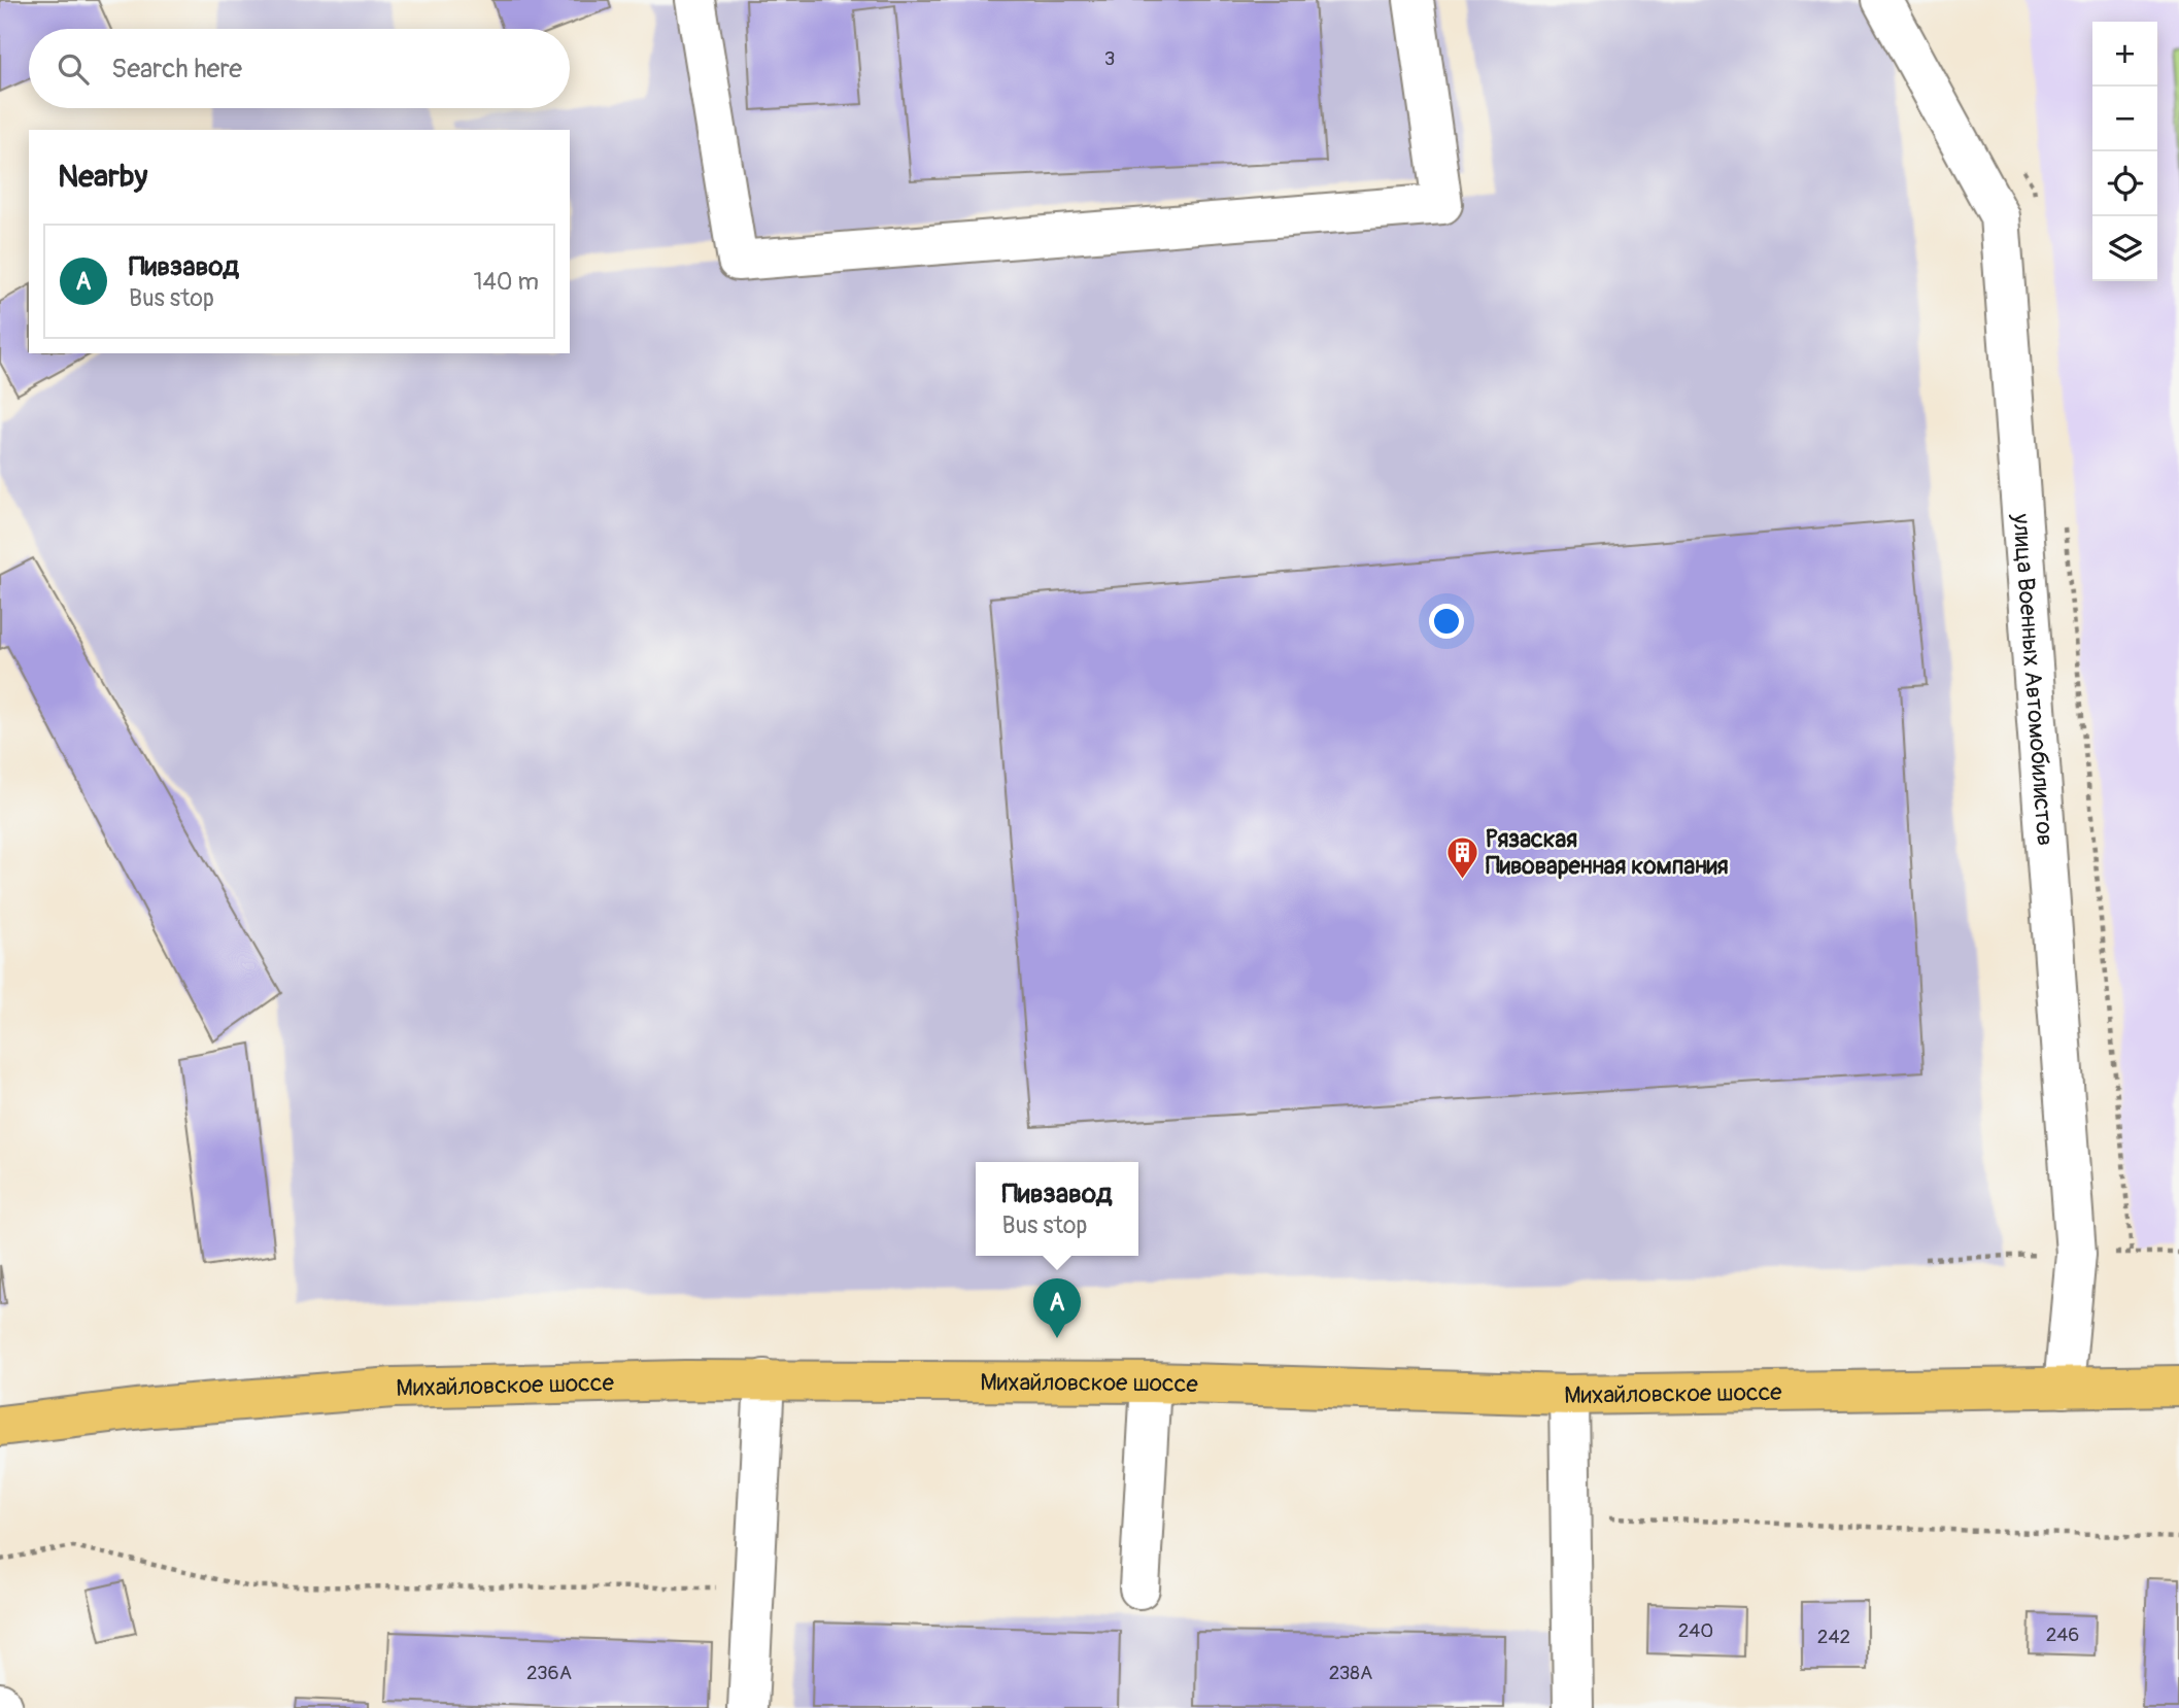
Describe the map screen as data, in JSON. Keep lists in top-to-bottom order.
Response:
{
  "streets": {
    "main road": ["Михайловское шоссе"],
    "street": ["улица Военных Автомобилистов"]
  },
  "crossings": [
    ["улица Военных Автомобилистов", "Михайловское шоссе"]
  ],
  "places": {
    "building": ["Рязаская Пивоваренная компания"]
  },
  "house_numbers": [
    "3",
    "240",
    "246",
    "242",
    "236А",
    "238А"
  ],
  "page": {
    "map_buttons": ["+", "−"],
    "search": "Search here",
    "heading": "Nearby",
    "list": [
      {
        "mark": "A",
        "name": "Пивзавод",
        "note": "Bus stop",
        "value": "140 m"
      }
    ],
    "popup": ["Пивзавод", "Bus stop"],
    "pins": "A"
  }
}
